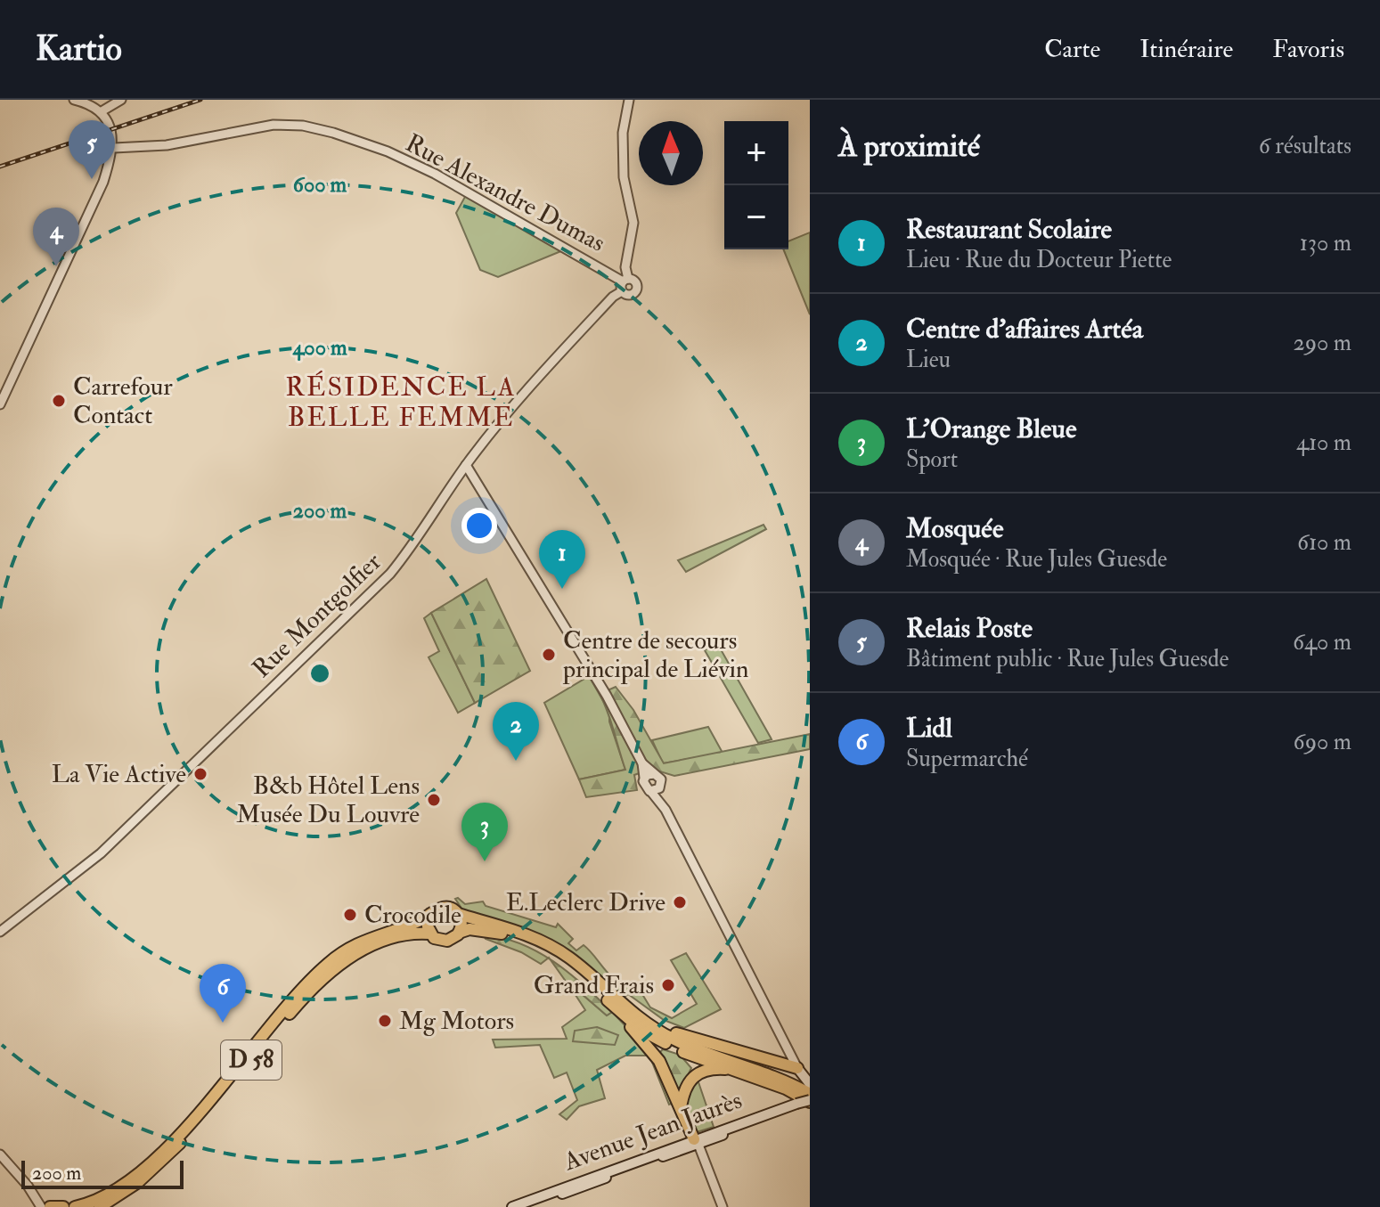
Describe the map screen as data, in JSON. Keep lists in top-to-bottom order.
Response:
{
  "streets": {
    "main road": ["D 58", "Avenue Jean Jaurès"],
    "street": ["Rue Alexandre Dumas", "Rue Montgolfier"]
  },
  "crossings": [
    ["Rue Alexandre Dumas", "Rue Montgolfier"]
  ],
  "districts": ["RÉSIDENCE LA BELLE FEMME"],
  "places": [
    "Carrefour Contact",
    "Centre de secours principal de Liévin",
    "La Vie Active",
    "B&b Hôtel Lens Musée Du Louvre",
    "E.Leclerc Drive",
    "Crocodile",
    "Grand Frais",
    "Mg Motors"
  ],
  "scale_bar": "200 m",
  "north": "top",
  "page": {
    "header": "Kartio",
    "nav": ["Carte", "Itinéraire", "Favoris"],
    "heading": ["À proximité", "6 résultats"],
    "pins": [
      "5",
      "4",
      "1",
      "2",
      "3",
      "6"
    ],
    "map_buttons": ["+", "−"],
    "list": [
      {
        "mark": "1",
        "name": "Restaurant Scolaire",
        "note": "Lieu · Rue du Docteur Piette",
        "value": "130 m"
      },
      {
        "mark": "2",
        "name": "Centre d'affaires Artéa",
        "note": "Lieu",
        "value": "290 m"
      },
      {
        "mark": "3",
        "name": "L'Orange Bleue",
        "note": "Sport",
        "value": "410 m"
      },
      {
        "mark": "4",
        "name": "Mosquée",
        "note": "Mosquée · Rue Jules Guesde",
        "value": "610 m"
      },
      {
        "mark": "5",
        "name": "Relais Poste",
        "note": "Bâtiment public · Rue Jules Guesde",
        "value": "640 m"
      },
      {
        "mark": "6",
        "name": "Lidl",
        "note": "Supermarché",
        "value": "690 m"
      }
    ],
    "scale": "200 m"
  },
  "rings": ["600 m", "400 m", "200 m"]
}
